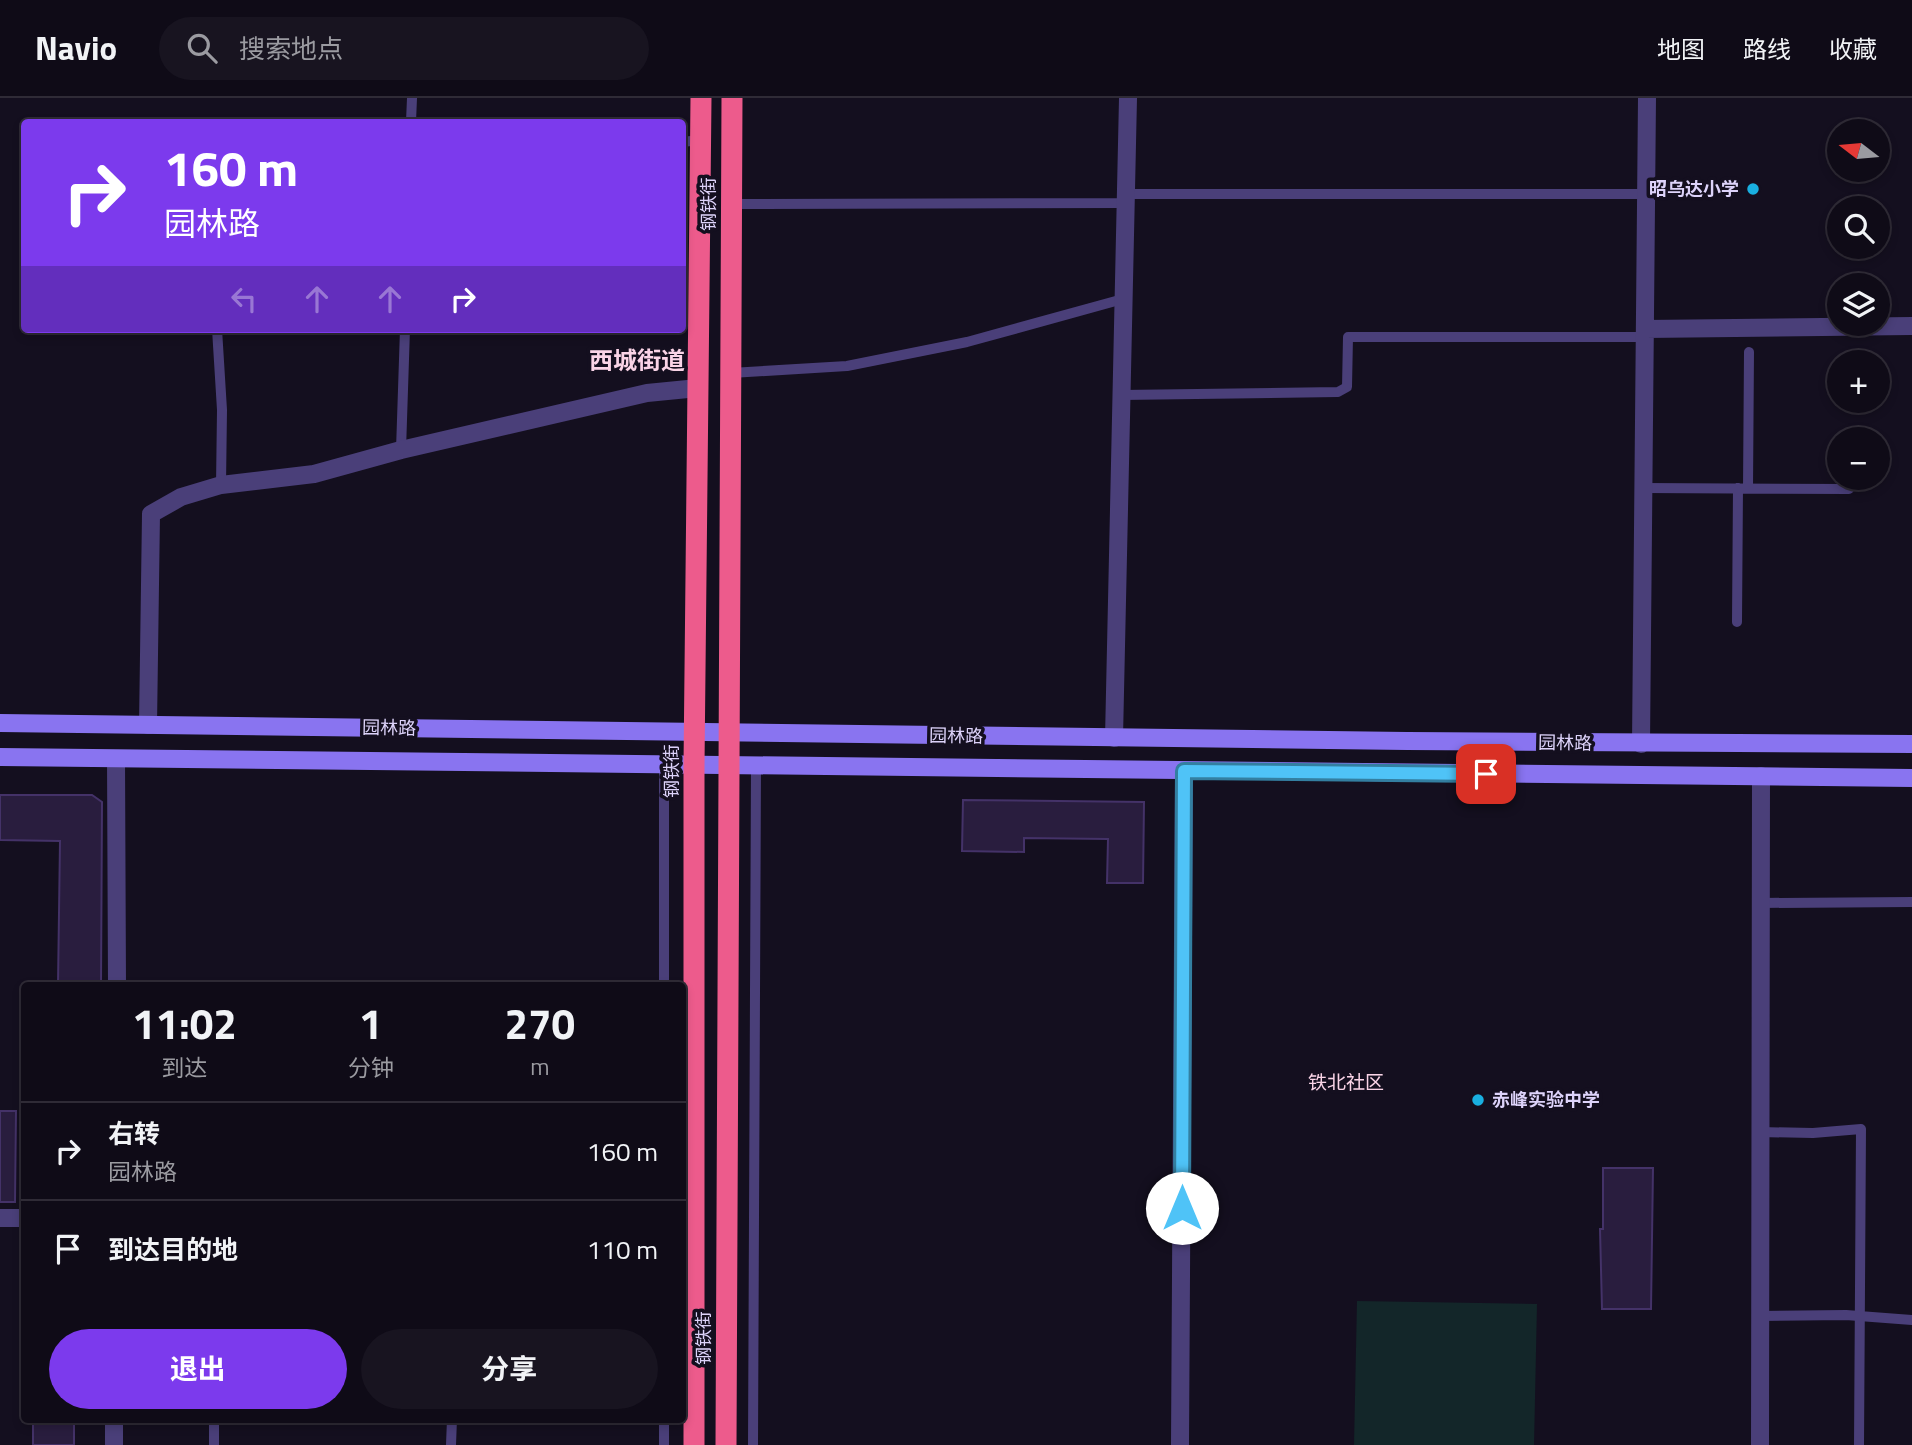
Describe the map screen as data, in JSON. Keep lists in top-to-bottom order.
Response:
{
  "streets": {
    "highway": ["钢铁街"],
    "street": ["园林路"]
  },
  "crossings": [
    ["钢铁街", "园林路"]
  ],
  "districts": ["西城街道", "铁北社区"],
  "places": ["昭乌达小学", "赤峰实验中学"],
  "north": "left",
  "page": {
    "header": "Navio",
    "search": "搜索地点",
    "nav": ["地图", "路线", "收藏"],
    "map_buttons": ["+", "−"],
    "turn": ["160 m", "园林路"],
    "eta": [
      "11:02",
      "到达",
      "1",
      "分钟",
      "270",
      "m"
    ],
    "list": [
      {
        "name": "右转",
        "note": "园林路",
        "value": "160 m"
      },
      {
        "name": "到达目的地",
        "value": "110 m"
      }
    ],
    "buttons": ["退出", "分享"]
  }
}
